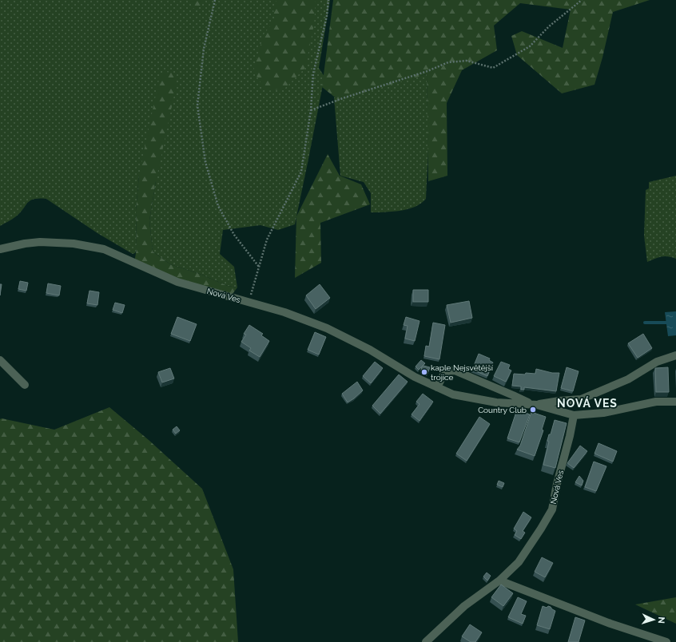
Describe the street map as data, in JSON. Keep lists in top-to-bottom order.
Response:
{
  "streets": {
    "street": ["Nová Ves"]
  },
  "districts": ["NOVÁ VES"],
  "places": ["kaple Nejsvětější trojice", "Country Club"],
  "north": "right"
}
